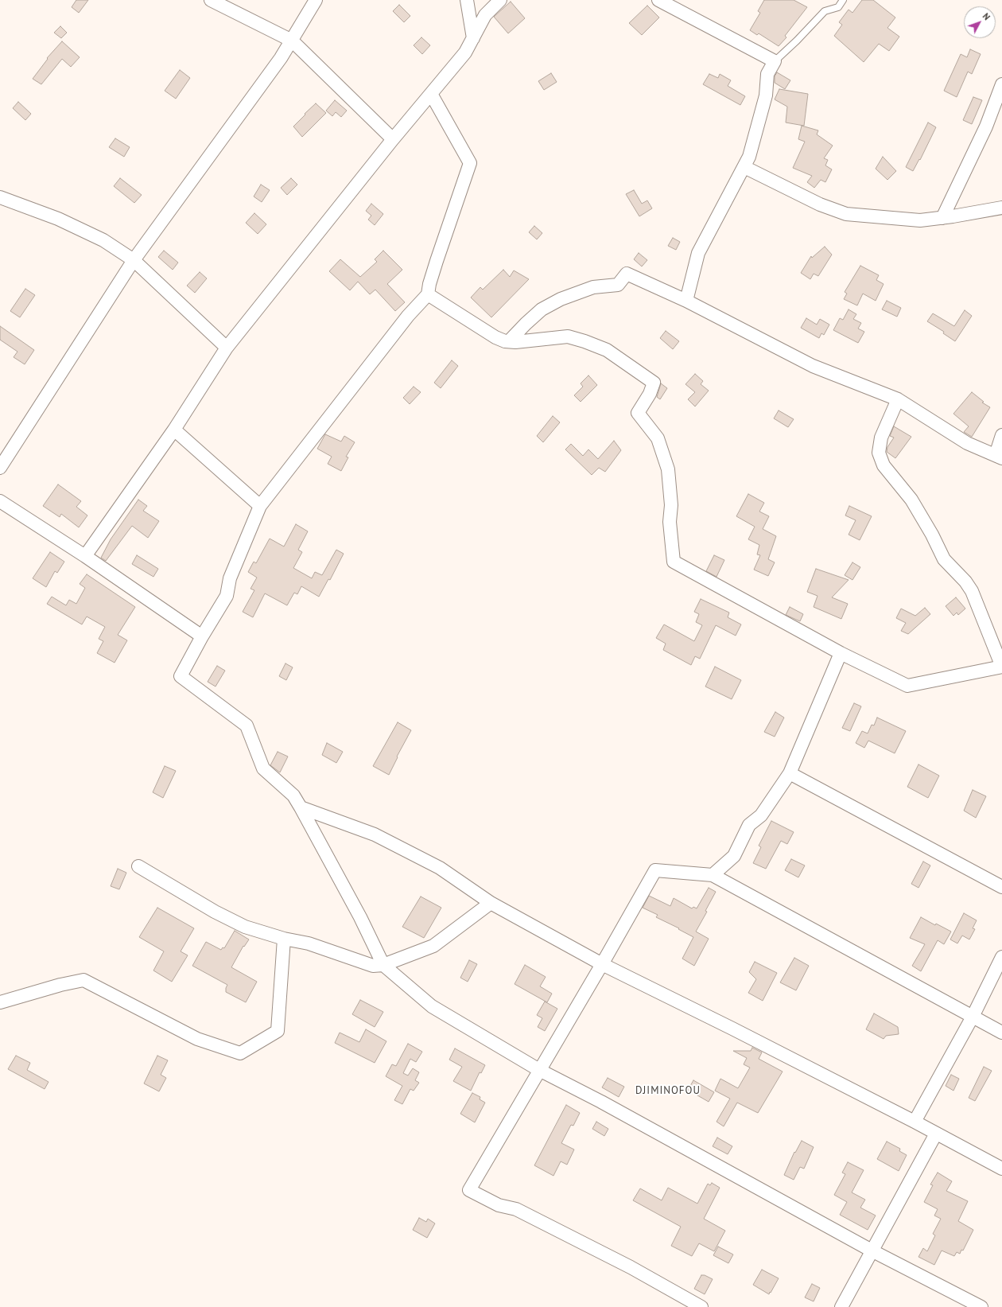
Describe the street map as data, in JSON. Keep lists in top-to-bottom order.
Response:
{
  "districts": ["DJIMINOFOU"],
  "north": "top right"
}
